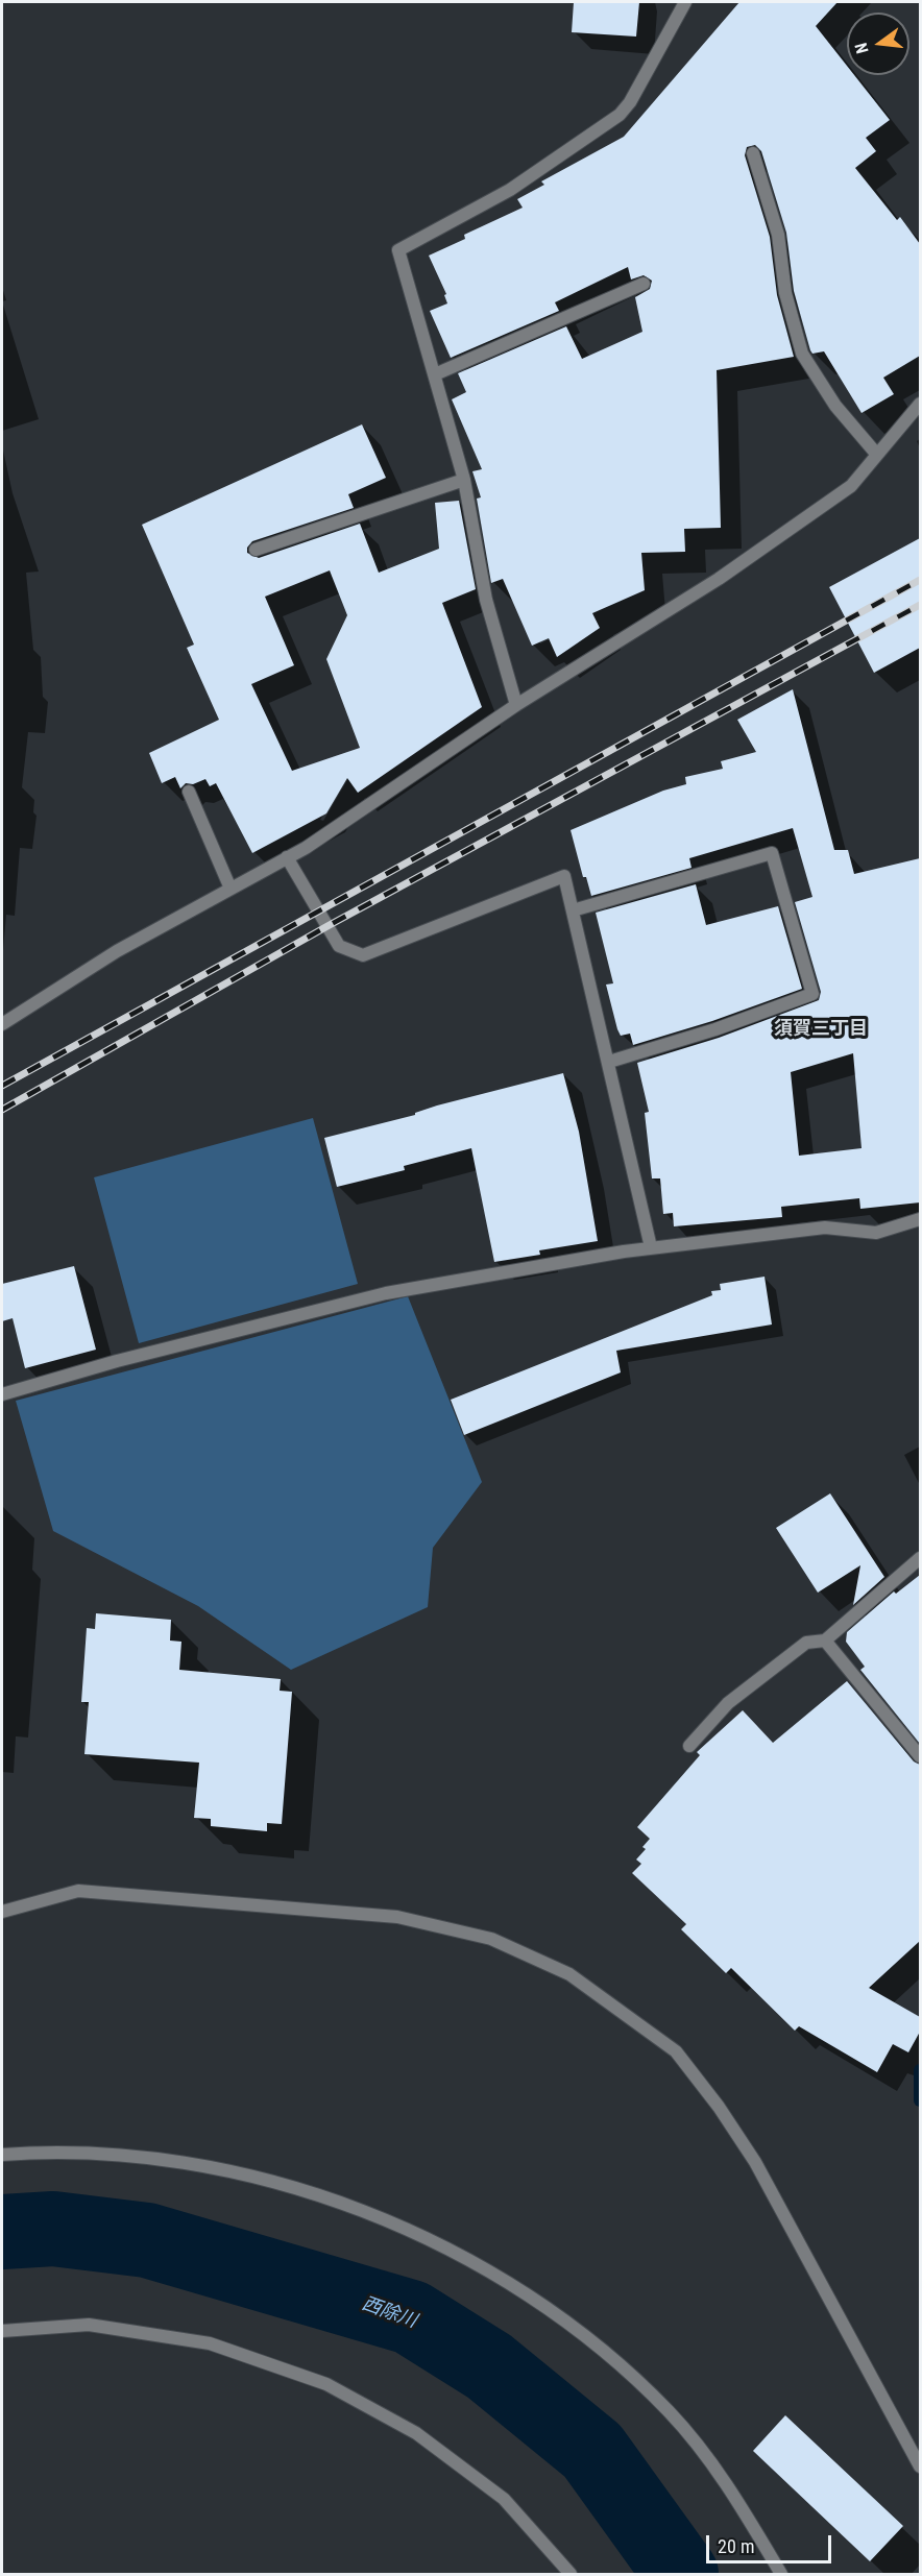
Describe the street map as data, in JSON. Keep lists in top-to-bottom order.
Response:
{
  "districts": ["須賀三丁目"],
  "water": ["西除川"],
  "scale_bar": "20 m",
  "north": "left"
}
